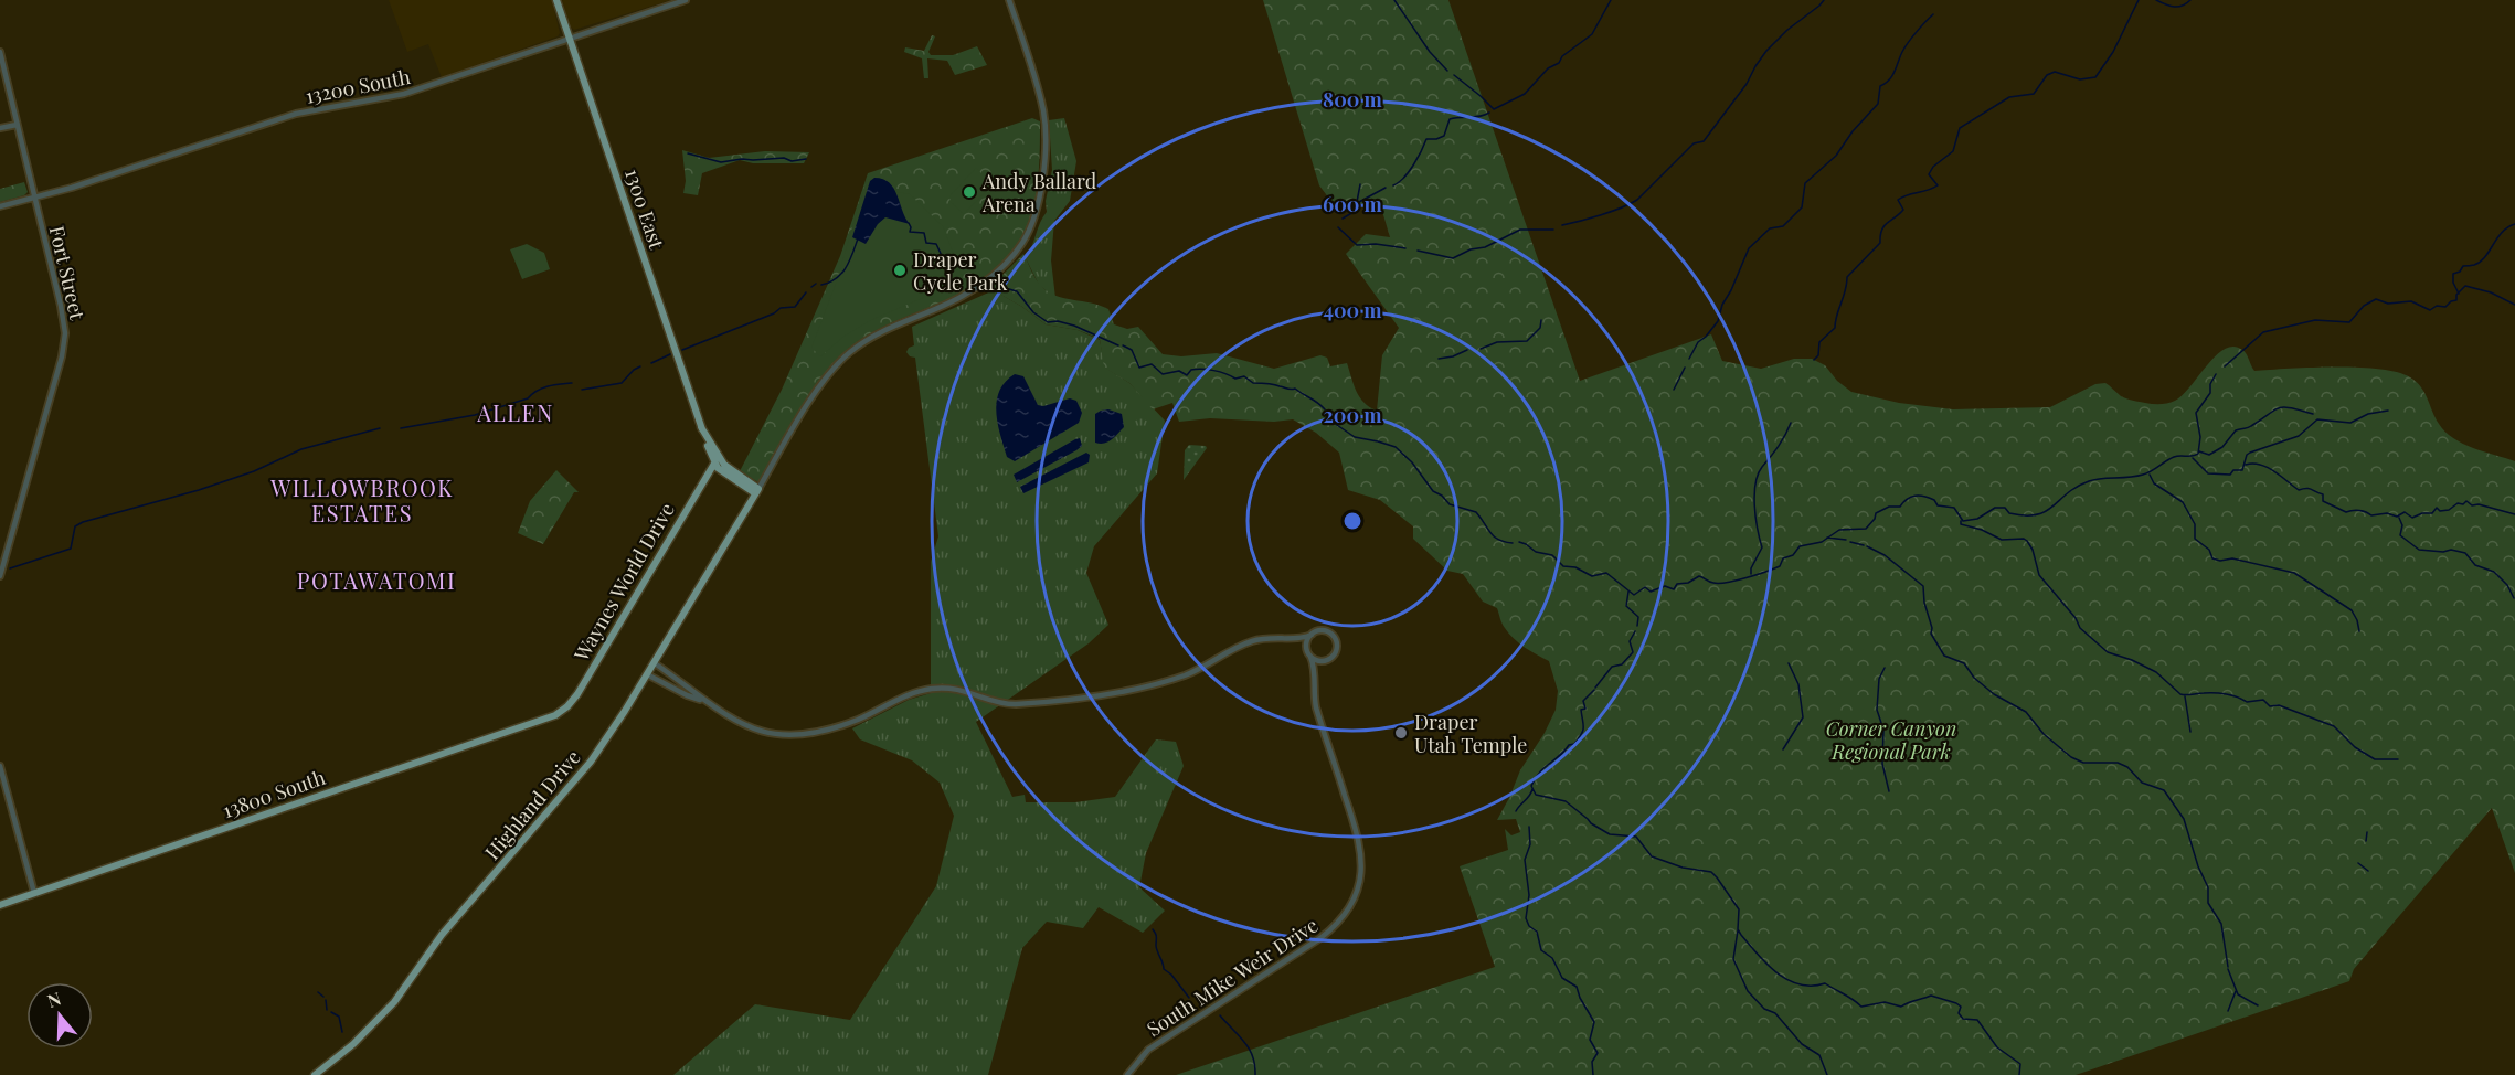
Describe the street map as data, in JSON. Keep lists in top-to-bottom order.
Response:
{
  "streets": {
    "main road": [
      "1300 East",
      "Waynes World Drive",
      "13800 South",
      "Highland Drive"
    ],
    "street": ["13200 South", "Fort Street", "South Mike Weir Drive"]
  },
  "crossings": [
    ["13200 South", "1300 East"],
    ["13200 South", "Fort Street"],
    ["1300 East", "Waynes World Drive"],
    ["Waynes World Drive", "13800 South"]
  ],
  "districts": ["ALLEN", "WILLOWBROOK ESTATES", "POTAWATOMI"],
  "parks": ["Corner Canyon Regional Park"],
  "places": ["Andy Ballard Arena", "Draper Cycle Park", "Draper Utah Temple"],
  "north": "top",
  "rings": [
    "800 m",
    "600 m",
    "400 m",
    "200 m"
  ]
}
